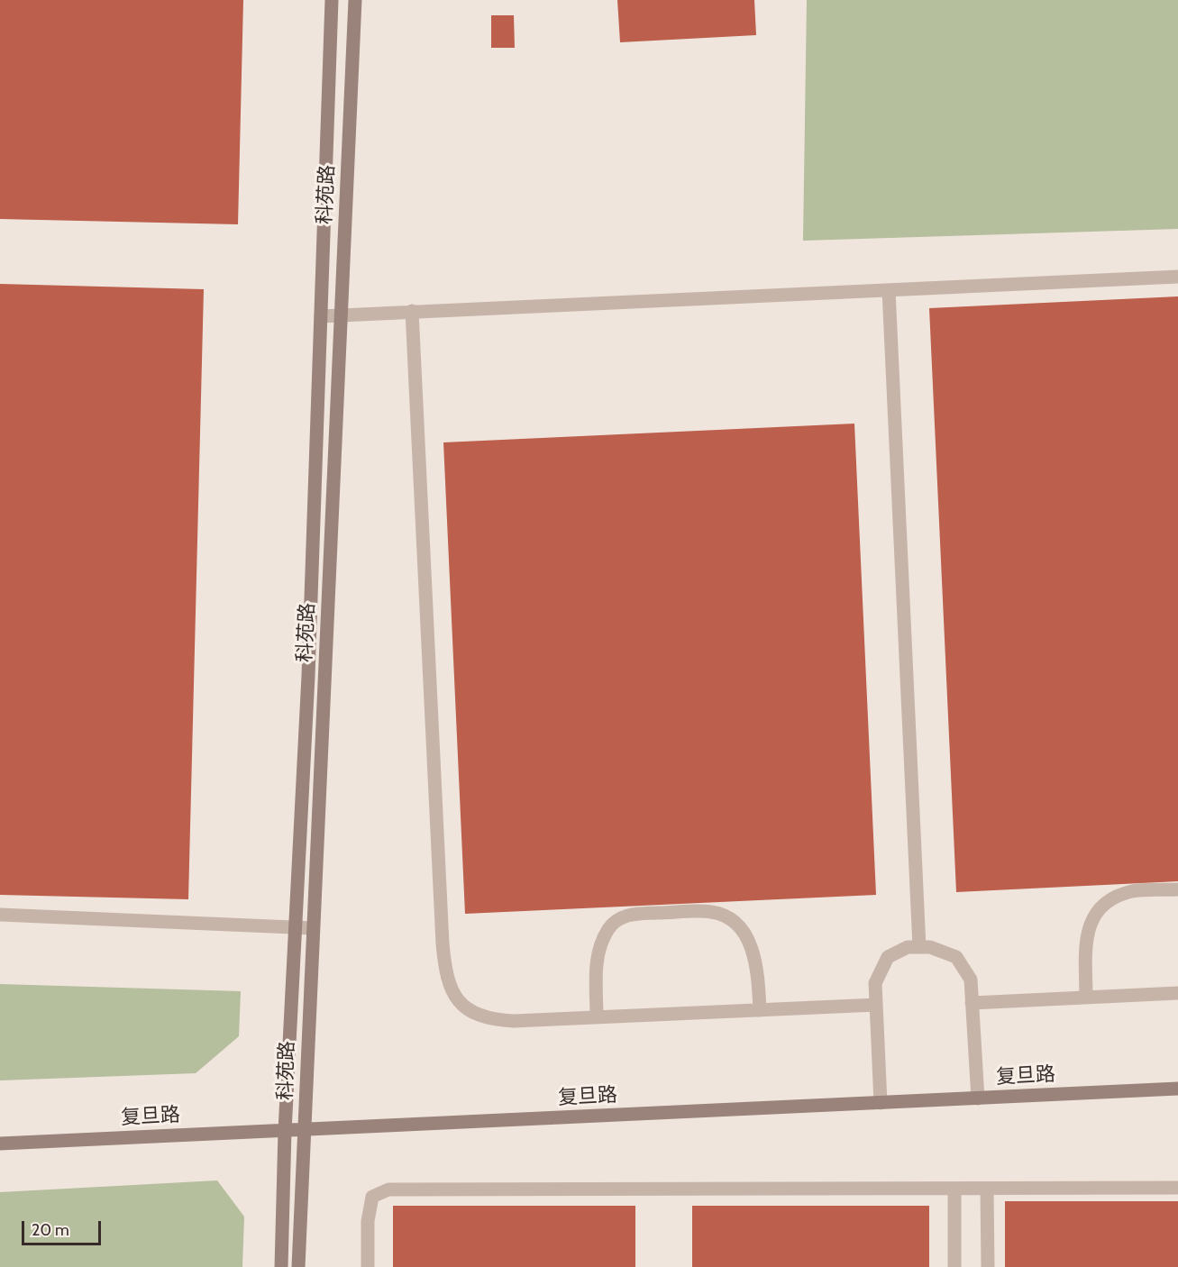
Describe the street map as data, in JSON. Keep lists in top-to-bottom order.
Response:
{
  "streets": {
    "street": ["科苑路", "复旦路"]
  },
  "crossings": [
    ["科苑路", "复旦路"]
  ],
  "scale_bar": "20 m"
}
